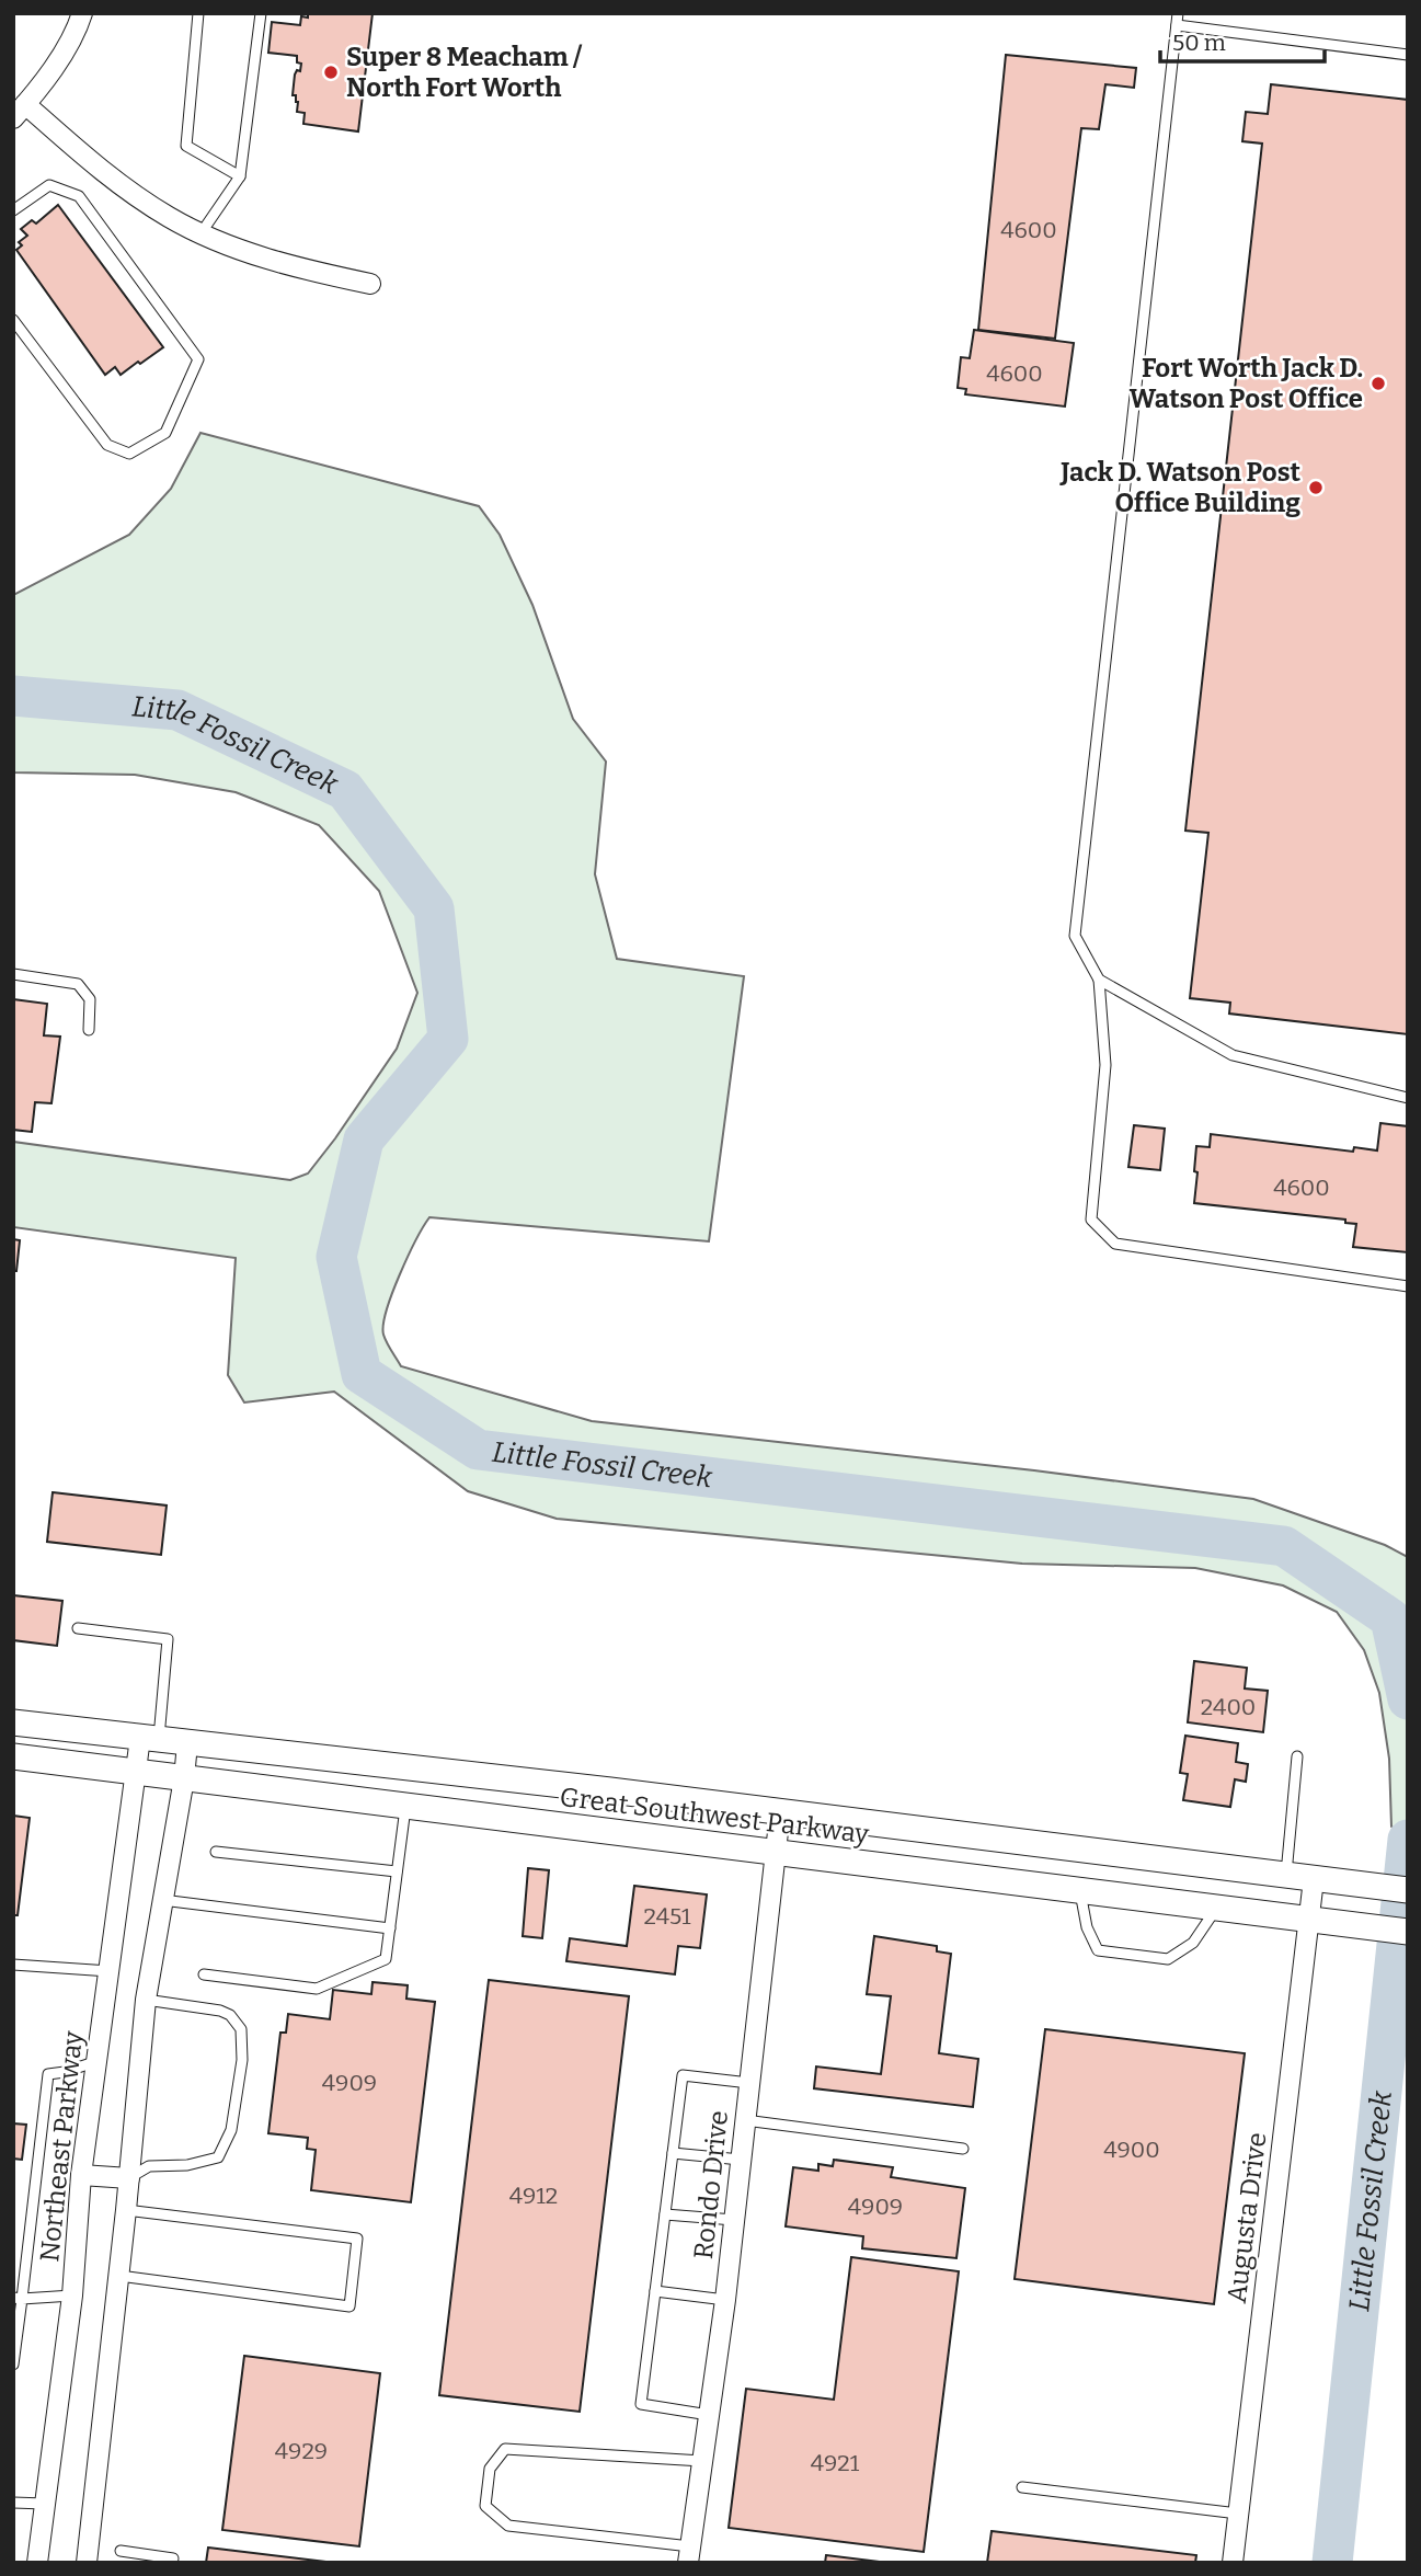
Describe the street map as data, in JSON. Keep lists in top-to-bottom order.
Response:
{
  "streets": {
    "street": [
      "Great Southwest Parkway",
      "Northeast Parkway",
      "Rondo Drive",
      "Augusta Drive"
    ]
  },
  "crossings": [
    ["Great Southwest Parkway", "Northeast Parkway"],
    ["Great Southwest Parkway", "Rondo Drive"],
    ["Great Southwest Parkway", "Augusta Drive"]
  ],
  "water": ["Little Fossil Creek"],
  "places": ["Super 8 Meacham / North Fort Worth", "Fort Worth Jack D. Watson Post Office", "Jack D. Watson Post Office Building"],
  "house_numbers": [
    "4600",
    "4600",
    "4600",
    "2400",
    "2451",
    "4909",
    "4900",
    "4912",
    "4909",
    "4929",
    "4921"
  ],
  "scale_bar": "50 m"
}
